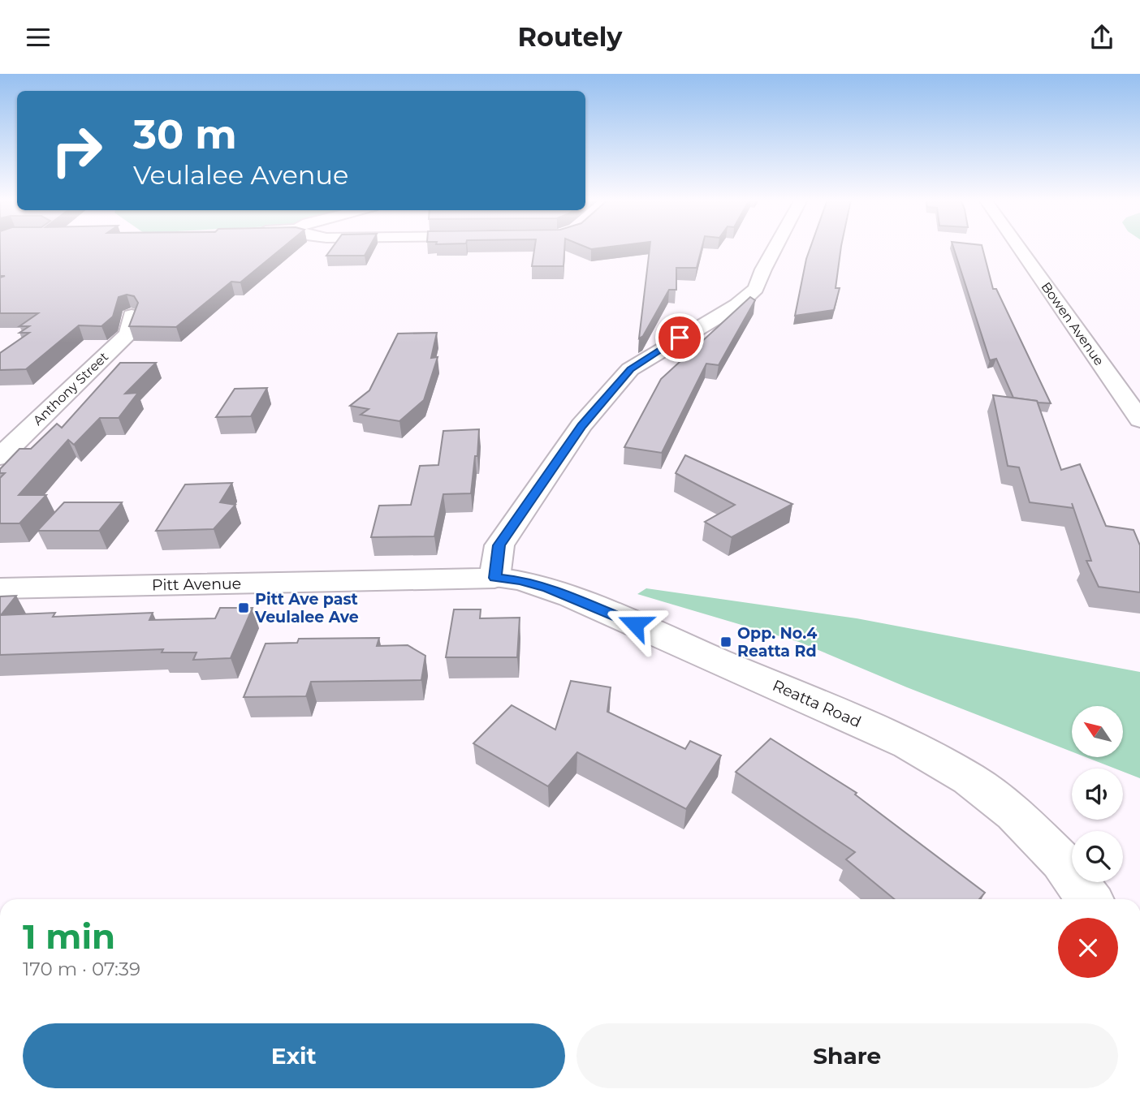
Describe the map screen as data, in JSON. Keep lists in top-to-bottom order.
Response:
{
  "streets": {
    "street": [
      "Bowen Avenue",
      "Anthony Street",
      "Pitt Avenue",
      "Reatta Road"
    ]
  },
  "crossings": [
    ["Pitt Avenue", "Reatta Road"]
  ],
  "places": {
    "transit": ["Pitt Ave past Veulalee Ave", "Opp. No.4 Reatta Rd"]
  },
  "north": "top left",
  "page": {
    "header": "Routely",
    "turn": ["30 m", "Veulalee Avenue"],
    "heading": ["1 min", "170 m · 07:39"],
    "buttons": ["Exit", "Share"]
  }
}
